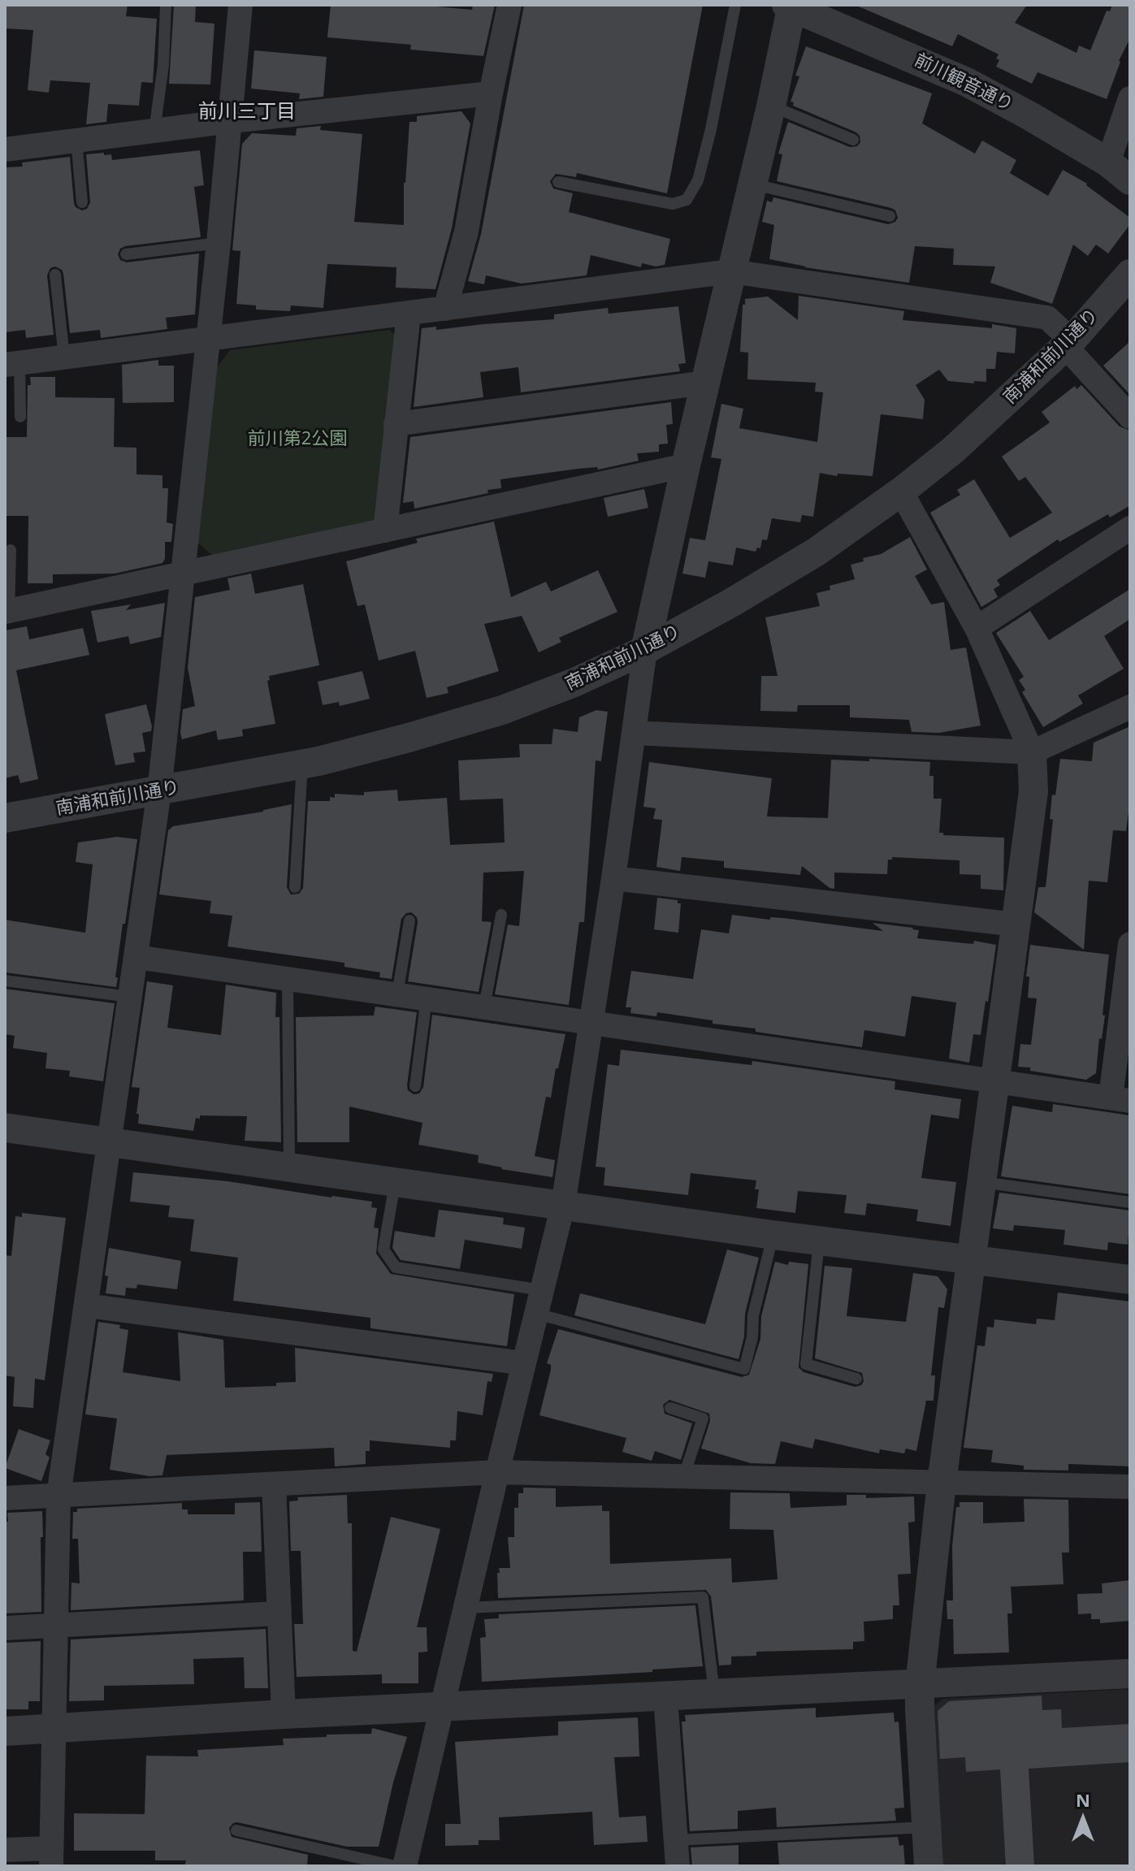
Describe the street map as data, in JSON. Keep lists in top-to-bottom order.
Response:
{
  "streets": {
    "street": ["前川観音通り", "南浦和前川通り"]
  },
  "districts": ["前川三丁目"],
  "parks": ["前川第2公園"],
  "north": "top"
}
